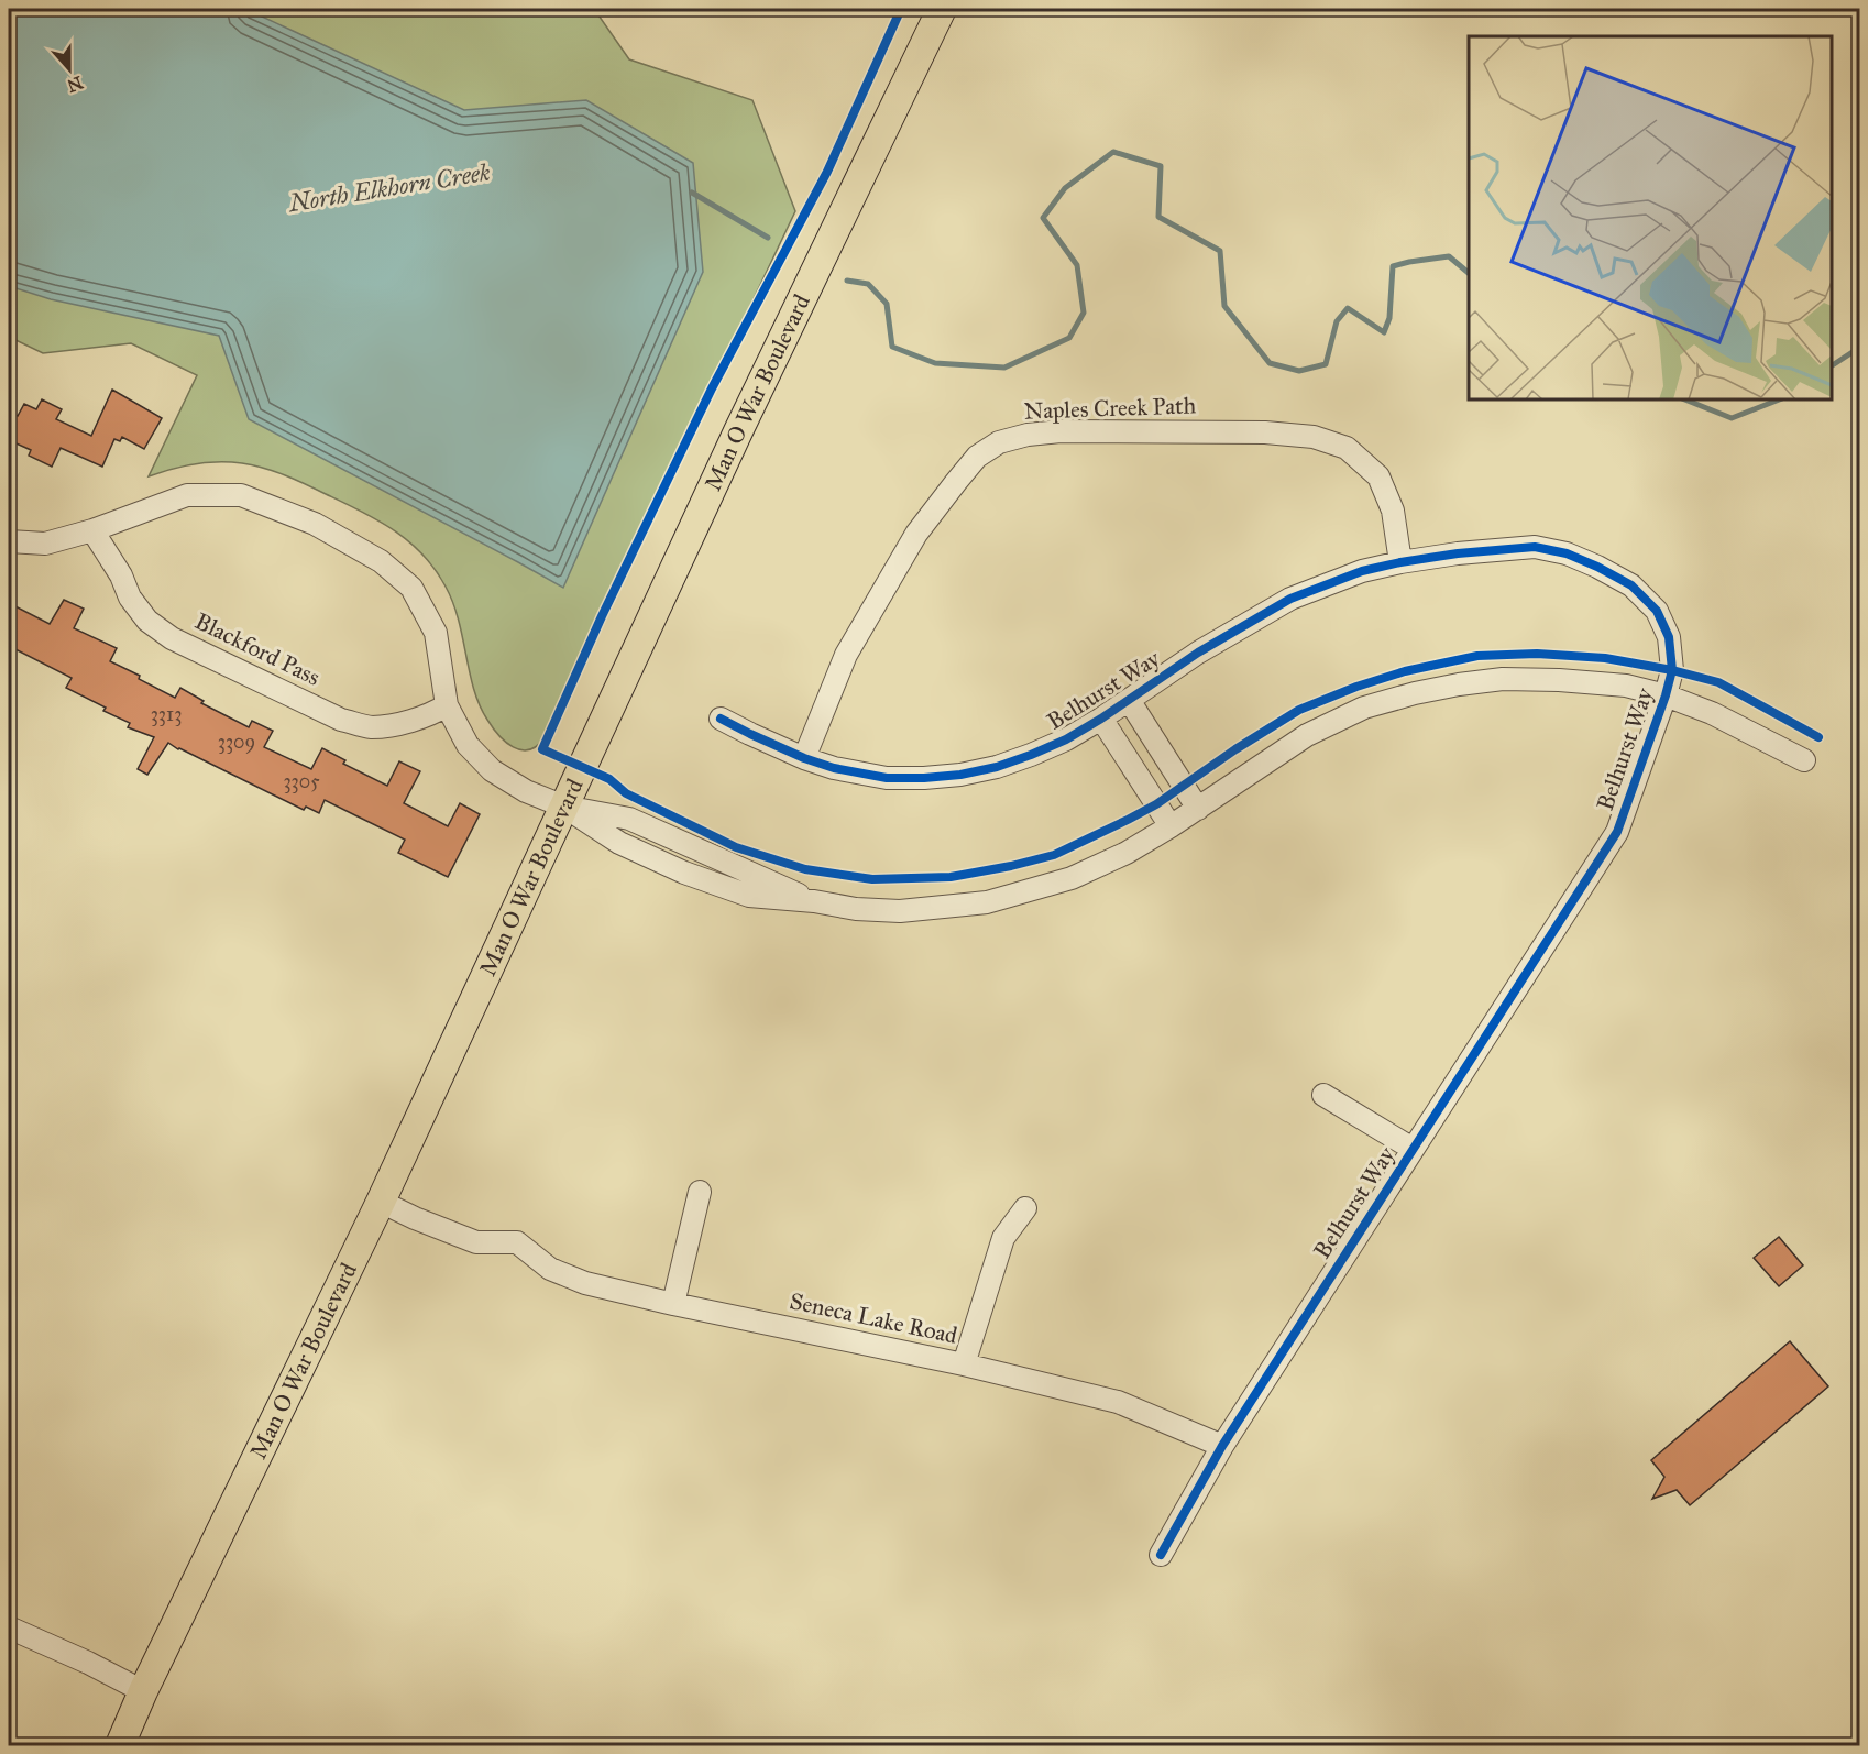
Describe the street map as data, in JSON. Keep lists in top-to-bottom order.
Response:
{
  "streets": {
    "main road": ["Man O War Boulevard"],
    "street": [
      "Naples Creek Path",
      "Blackford Pass",
      "Belhurst Way",
      "Seneca Lake Road"
    ]
  },
  "crossings": [
    ["Man O War Boulevard", "Seneca Lake Road"],
    ["Naples Creek Path", "Belhurst Way"],
    ["Belhurst Way", "Seneca Lake Road"]
  ],
  "water": ["North Elkhorn Creek"],
  "house_numbers": ["3313", "3309", "3305"],
  "north": "bottom"
}
